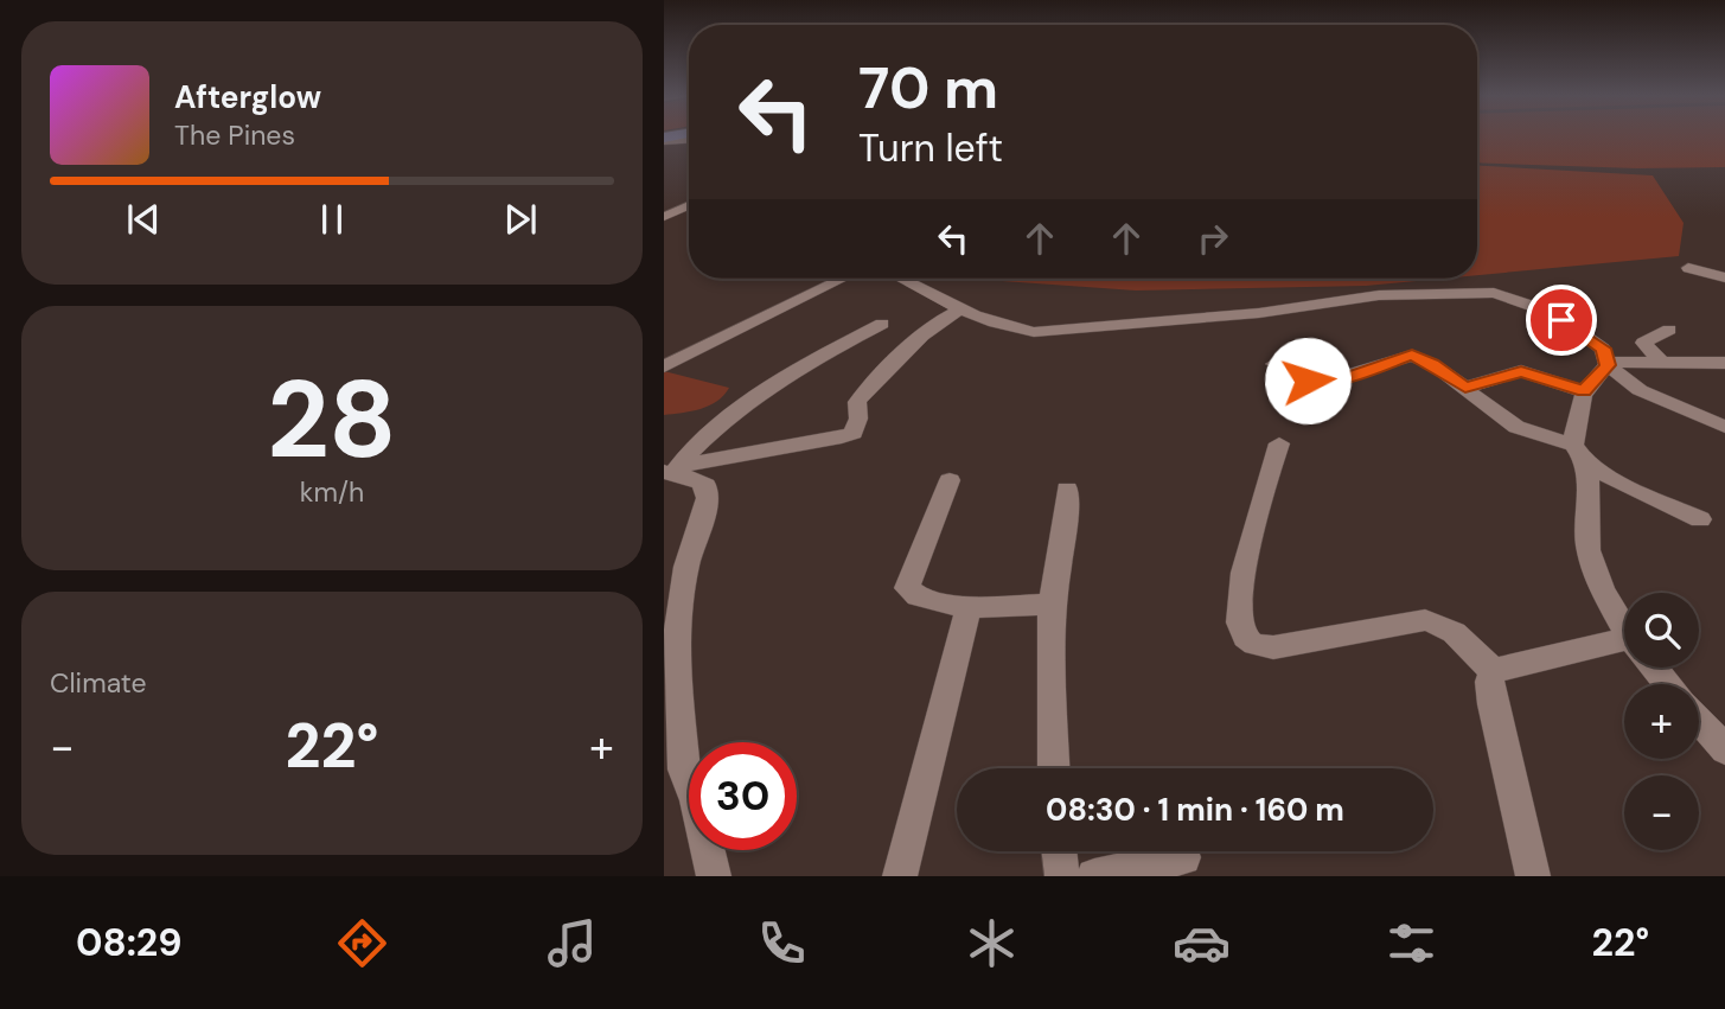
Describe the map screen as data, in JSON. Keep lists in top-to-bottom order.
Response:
{
  "page": {
    "turn": ["70 m", "Turn left"],
    "song": ["Afterglow", "The Pines"],
    "tile": [
      ["28", "km/h"],
      "Climate"
    ],
    "map_buttons": ["+", "−"],
    "heat": ["−", "22°", "+"],
    "limit": "30",
    "trip": "08:30 · 1 min · 160 m",
    "tabs": ["08:29", "22°"]
  }
}
